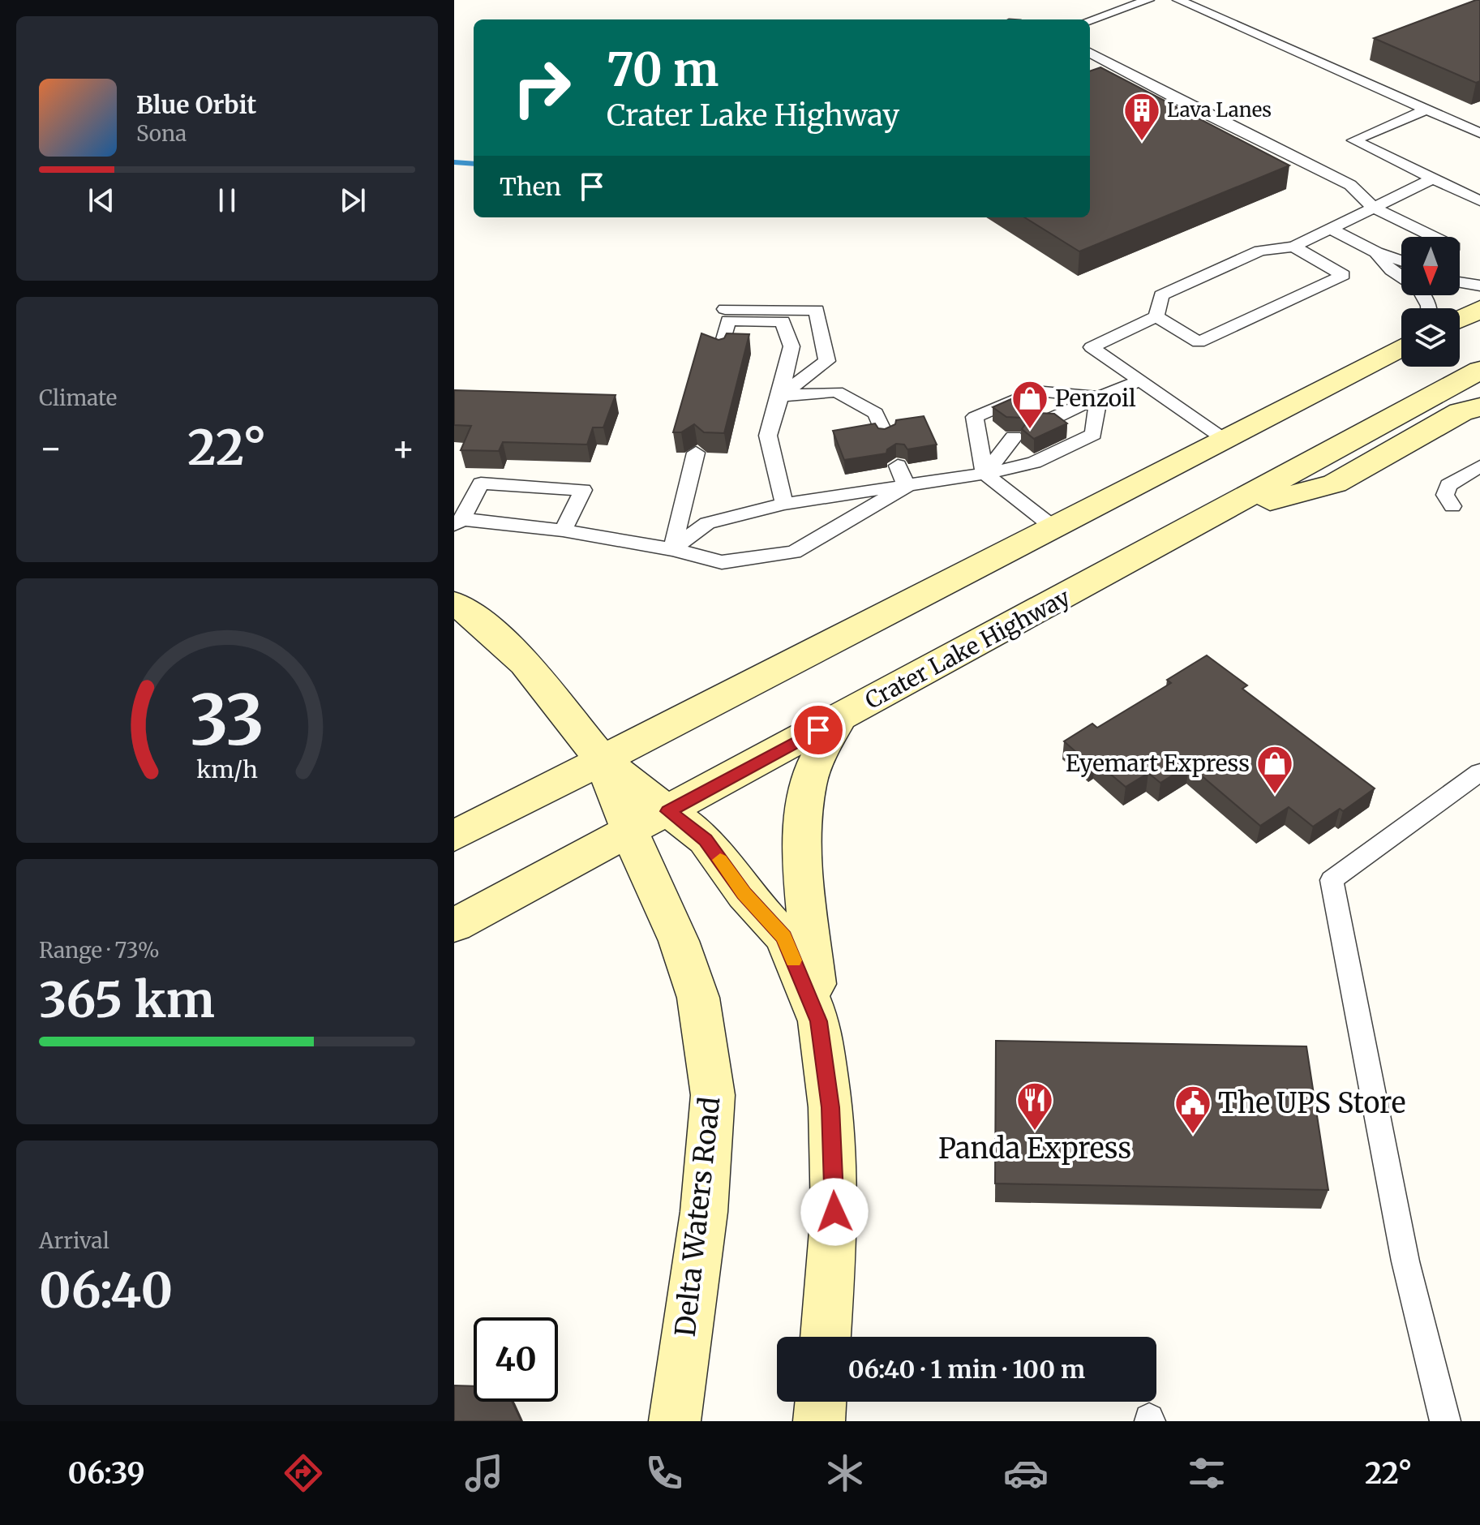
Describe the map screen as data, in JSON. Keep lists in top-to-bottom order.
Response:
{
  "streets": {
    "main road": ["Crater Lake Highway", "Delta Waters Road"]
  },
  "crossings": [
    ["Crater Lake Highway", "Delta Waters Road"]
  ],
  "places": {
    "building": ["Lava Lanes"],
    "shop": ["Penzoil", "Eyemart Express"],
    "restaurant": ["Panda Express"],
    "public building": ["The UPS Store"]
  },
  "north": "bottom",
  "page": {
    "turn": ["70 m", "Crater Lake Highway"],
    "song": ["Blue Orbit", "Sona"],
    "then": "Then",
    "tile": [
      "Climate",
      ["Range · 73%", "365 km"],
      ["Arrival", "06:40"]
    ],
    "heat": ["−", "22°", "+"],
    "limit": "40",
    "trip": "06:40 · 1 min · 100 m",
    "tabs": ["06:39", "22°"],
    "gauge": ["33", "km/h"]
  }
}
